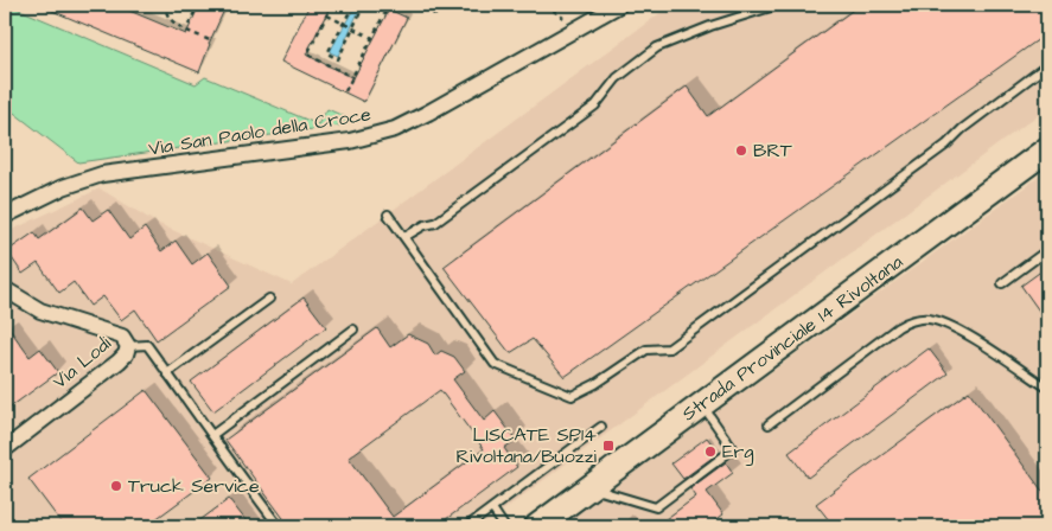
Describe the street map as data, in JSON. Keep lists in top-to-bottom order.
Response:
{
  "streets": {
    "main road": ["Strada Provinciale 14 Rivoltana"],
    "street": ["Via San Paolo della Croce", "Via Lodi"]
  },
  "places": {
    "other": ["BRT", "Erg", "Truck Service"],
    "transit": ["LISCATE SP14 Rivoltana/Buozzi"]
  }
}
